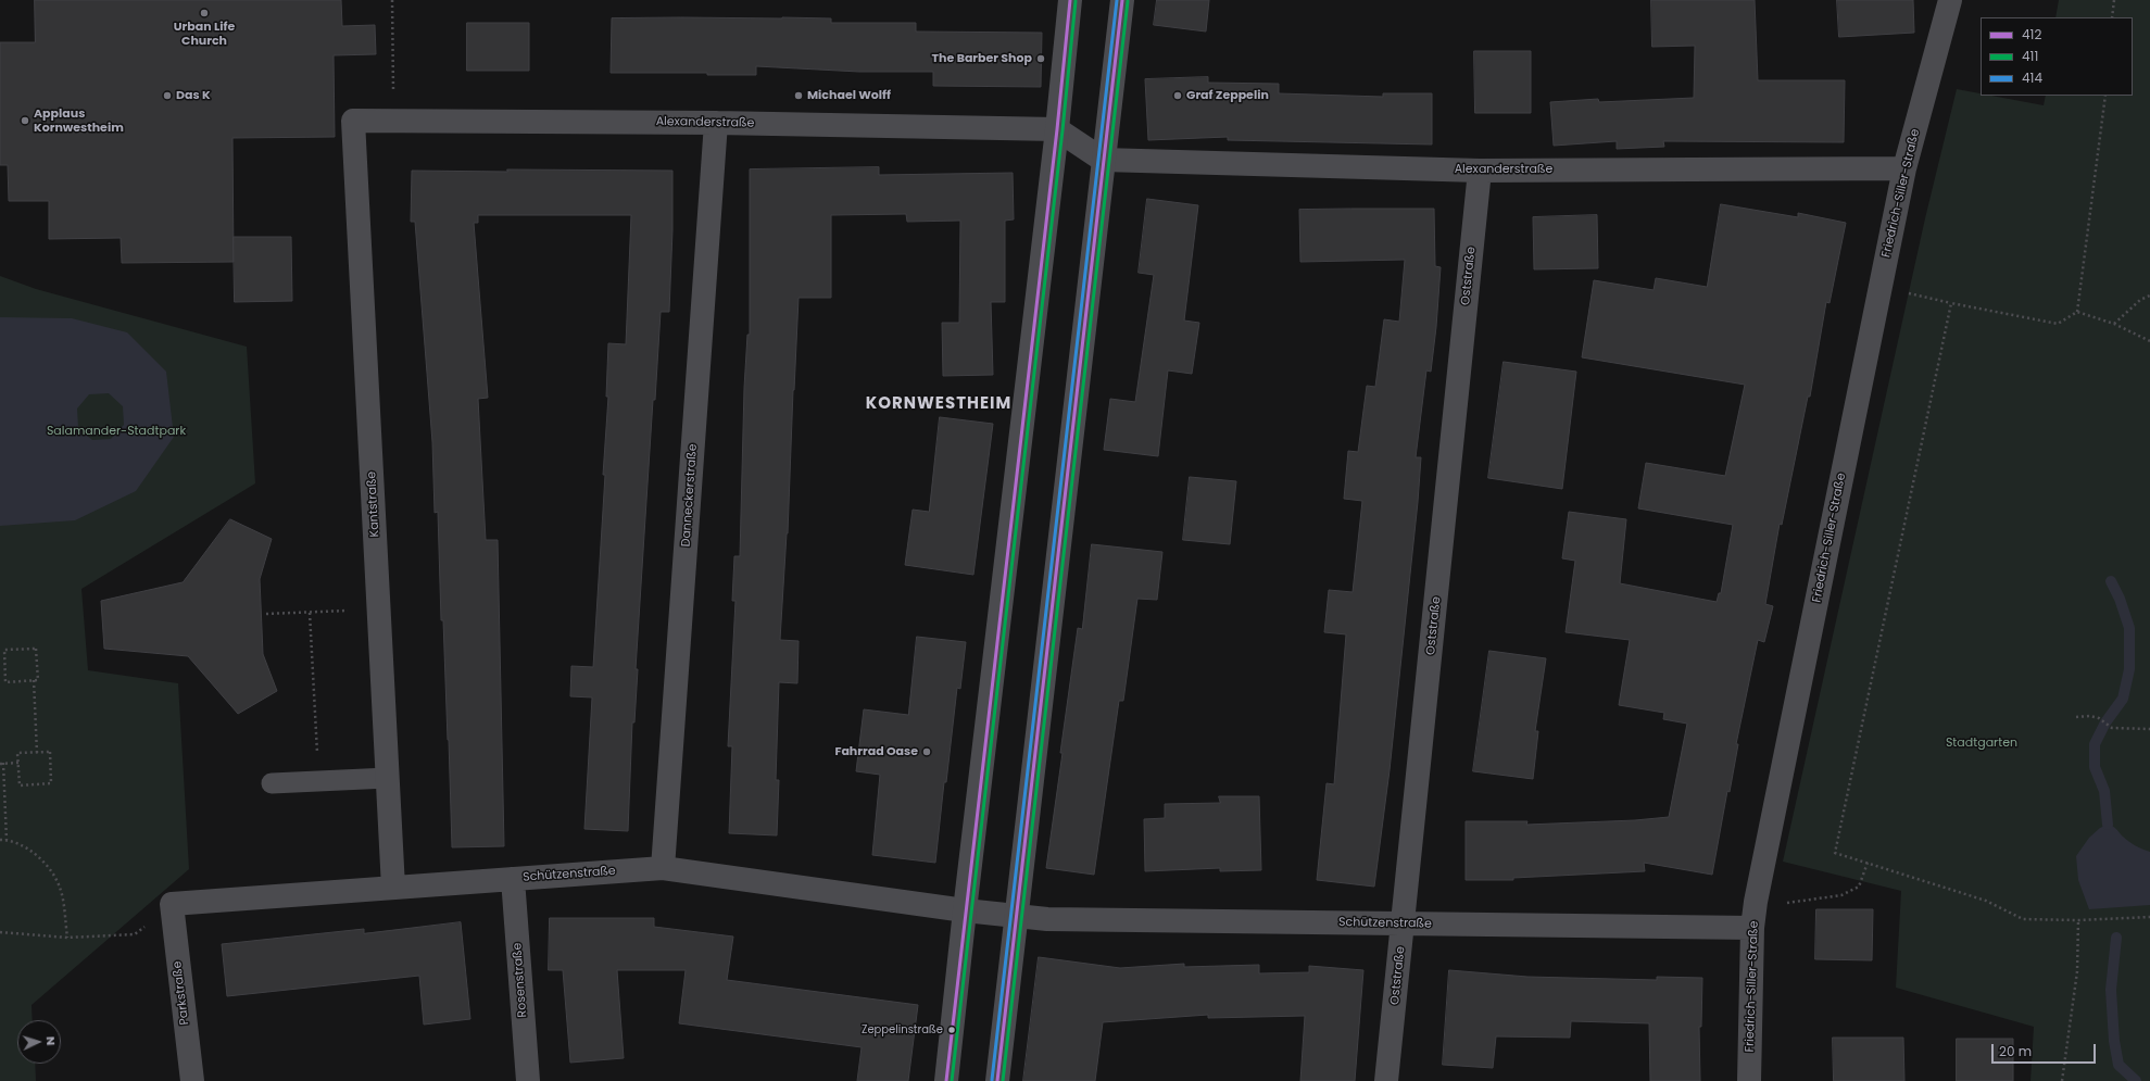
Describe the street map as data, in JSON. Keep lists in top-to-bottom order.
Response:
{
  "streets": {
    "street": [
      "Alexanderstraße",
      "Friedrich-Siller-Straße",
      "Oststraße",
      "Danneckerstraße",
      "Kantstraße",
      "Schützenstraße",
      "Rosenstraße",
      "Parkstraße"
    ]
  },
  "crossings": [
    ["Alexanderstraße", "Friedrich-Siller-Straße"],
    ["Alexanderstraße", "Oststraße"],
    ["Alexanderstraße", "Danneckerstraße"],
    ["Alexanderstraße", "Kantstraße"],
    ["Friedrich-Siller-Straße", "Schützenstraße"],
    ["Oststraße", "Schützenstraße"],
    ["Danneckerstraße", "Schützenstraße"],
    ["Kantstraße", "Schützenstraße"],
    ["Schützenstraße", "Rosenstraße"],
    ["Schützenstraße", "Parkstraße"]
  ],
  "districts": ["KORNWESTHEIM"],
  "parks": ["Salamander-Stadtpark", "Stadtgarten"],
  "places": [
    "Urban Life Church",
    "The Barber Shop",
    "Das K",
    "Michael Wolff",
    "Graf Zeppelin",
    "Applaus Kornwestheim",
    "Fahrrad Oase",
    "Zeppelinstraße"
  ],
  "lines": ["transit line 412", "transit line 414", "transit line 411"],
  "legend": ["412", "411", "414"],
  "scale_bar": "20 m",
  "north": "right"
}
